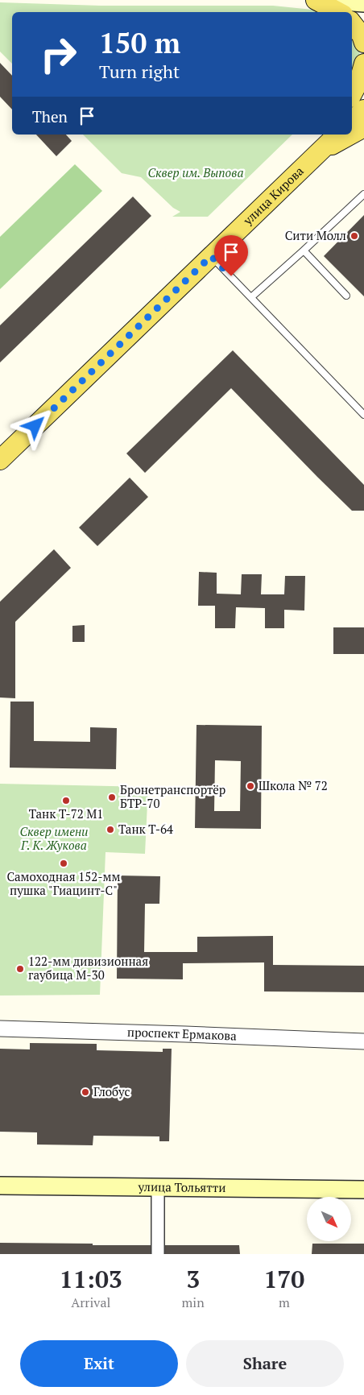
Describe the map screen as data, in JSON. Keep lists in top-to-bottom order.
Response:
{
  "streets": {
    "main road": ["улица Кирова", "улица Тольятти"],
    "street": ["проспект Ермакова"]
  },
  "parks": ["Сквер им. Выпова", "Сквер имени Г. К. Жукова"],
  "places": [
    "Сити Молл",
    "Школа № 72",
    "Бронетранспортёр БТР-70",
    "Танк Т-72 М1",
    "Танк Т-64",
    "Самоходная 152-мм пушка \"Гиацинт-С\"",
    "122-мм дивизионная гаубица М-30",
    "Глобус"
  ],
  "north": "bottom right",
  "page": {
    "turn": ["150 m", "Turn right"],
    "then": "Then",
    "eta": [
      "11:03",
      "Arrival",
      "3",
      "min",
      "170",
      "m"
    ],
    "buttons": ["Exit", "Share"]
  }
}
